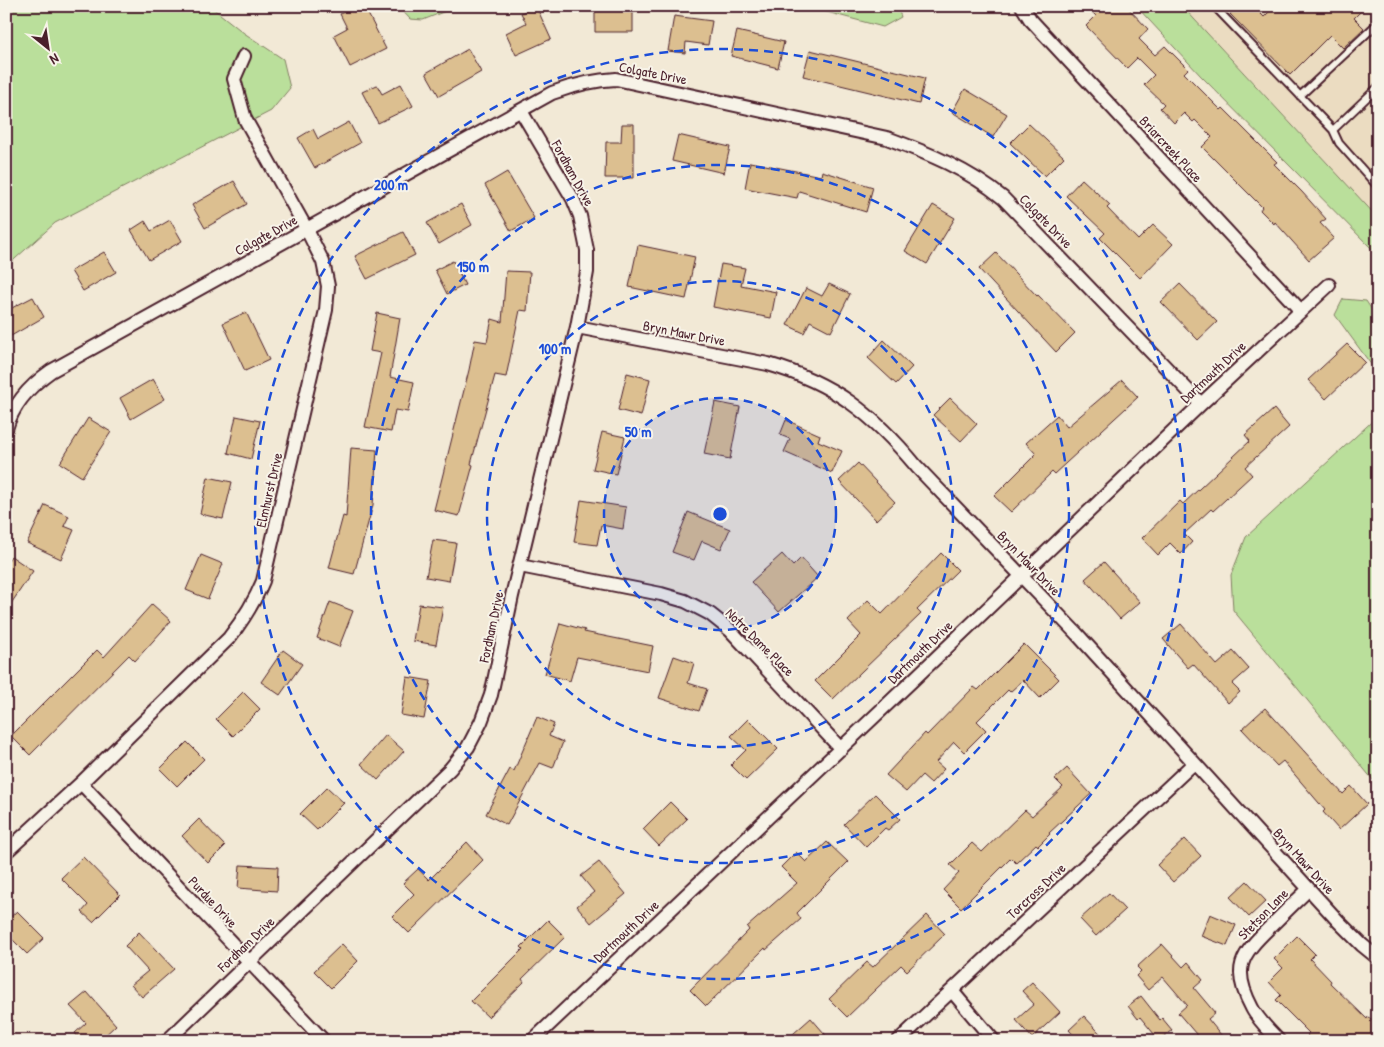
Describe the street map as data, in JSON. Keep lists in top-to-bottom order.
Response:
{
  "streets": {
    "street": [
      "Colgate Drive",
      "Briarcreek Place",
      "Fordham Drive",
      "Bryn Mawr Drive",
      "Dartmouth Drive",
      "Elmhurst Drive",
      "Notre Dame Place",
      "Torcross Drive",
      "Purdue Drive",
      "Stetson Lane"
    ]
  },
  "crossings": [
    ["Colgate Drive", "Fordham Drive"],
    ["Colgate Drive", "Dartmouth Drive"],
    ["Colgate Drive", "Elmhurst Drive"],
    ["Briarcreek Place", "Dartmouth Drive"],
    ["Fordham Drive", "Bryn Mawr Drive"],
    ["Fordham Drive", "Notre Dame Place"],
    ["Fordham Drive", "Purdue Drive"],
    ["Bryn Mawr Drive", "Dartmouth Drive"],
    ["Bryn Mawr Drive", "Torcross Drive"],
    ["Bryn Mawr Drive", "Stetson Lane"],
    ["Dartmouth Drive", "Notre Dame Place"],
    ["Elmhurst Drive", "Purdue Drive"]
  ],
  "north": "bottom right",
  "rings": [
    "200 m",
    "150 m",
    "100 m",
    "50 m"
  ]
}
